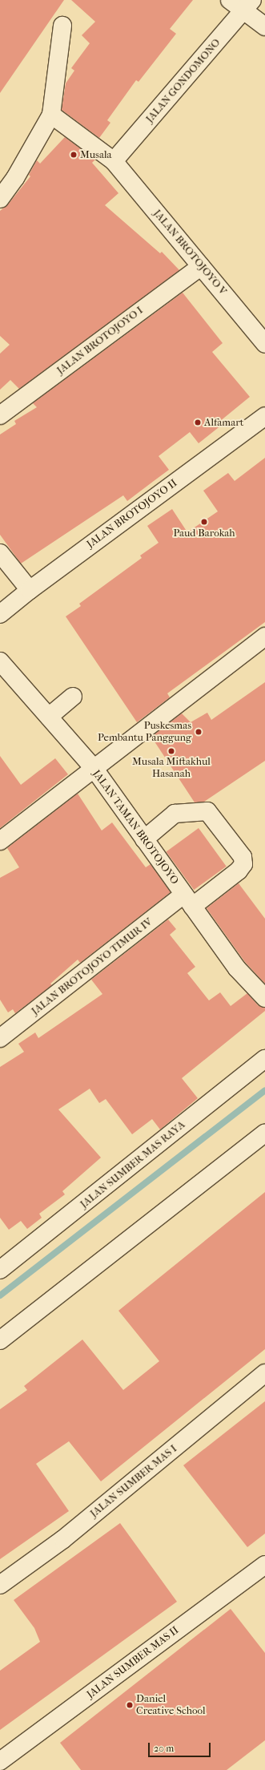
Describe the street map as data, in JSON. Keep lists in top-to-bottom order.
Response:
{
  "streets": {
    "street": [
      "JALAN GONDOMONO",
      "JALAN BROTOJOYO V",
      "JALAN BROTOJOYO I",
      "JALAN BROTOJOYO II",
      "JALAN TAMAN BROTOJOYO",
      "JALAN BROTOJOYO TIMUR IV",
      "JALAN SUMBER MAS RAYA",
      "JALAN SUMBER MAS I",
      "JALAN SUMBER MAS II"
    ]
  },
  "crossings": [
    ["JALAN GONDOMONO", "JALAN BROTOJOYO V"],
    ["JALAN BROTOJOYO V", "JALAN BROTOJOYO I"],
    ["JALAN TAMAN BROTOJOYO", "JALAN BROTOJOYO TIMUR IV"]
  ],
  "places": [
    "Musala",
    "Alfamart",
    "Paud Barokah",
    "Puskesmas Pembantu Panggung",
    "Musala Miftakhul Hasanah",
    "Daniel Creative School"
  ],
  "scale_bar": "20 m"
}
